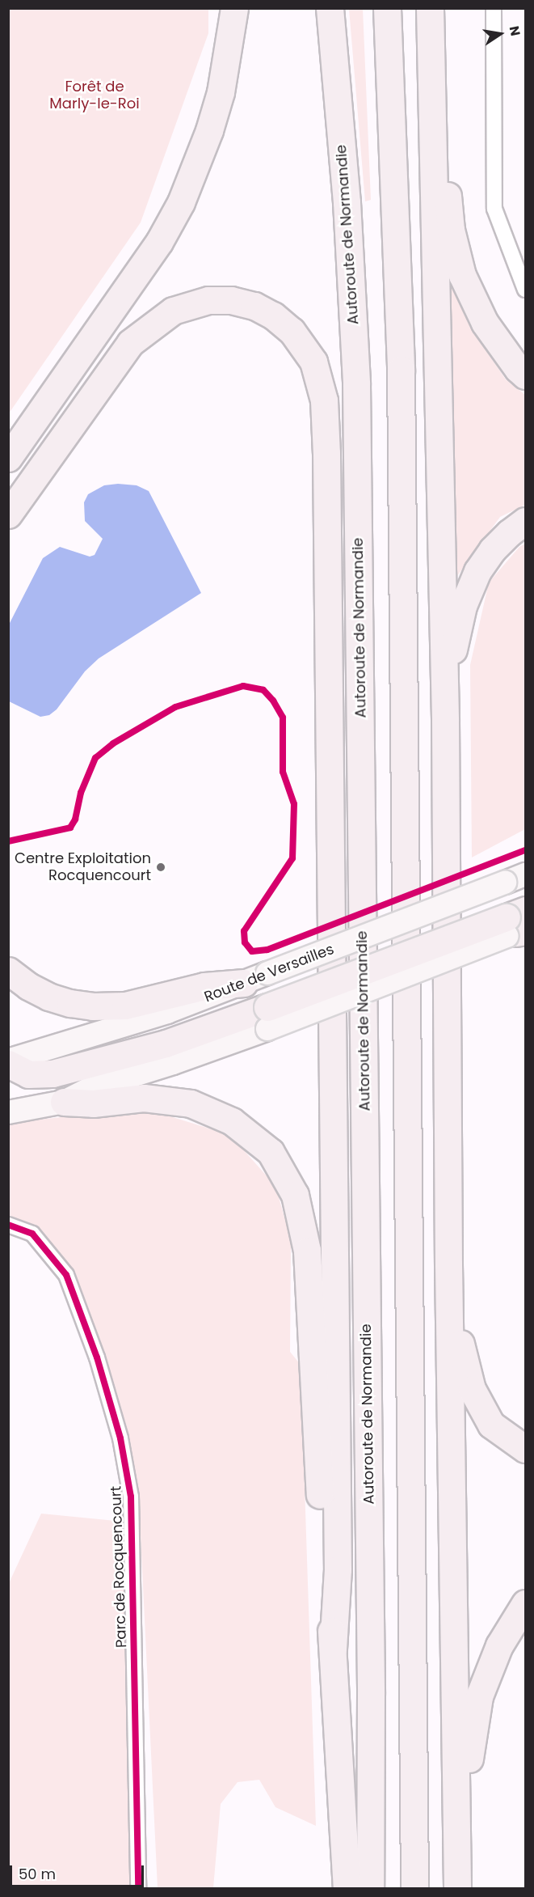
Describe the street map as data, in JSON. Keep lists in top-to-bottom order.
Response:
{
  "streets": {
    "highway": ["Autoroute de Normandie"],
    "main road": ["Route de Versailles"],
    "street": ["Parc de Rocquencourt"]
  },
  "parks": ["Forêt de Marly-le-Roi"],
  "places": ["Centre Exploitation Rocquencourt"],
  "scale_bar": "50 m",
  "north": "right"
}
